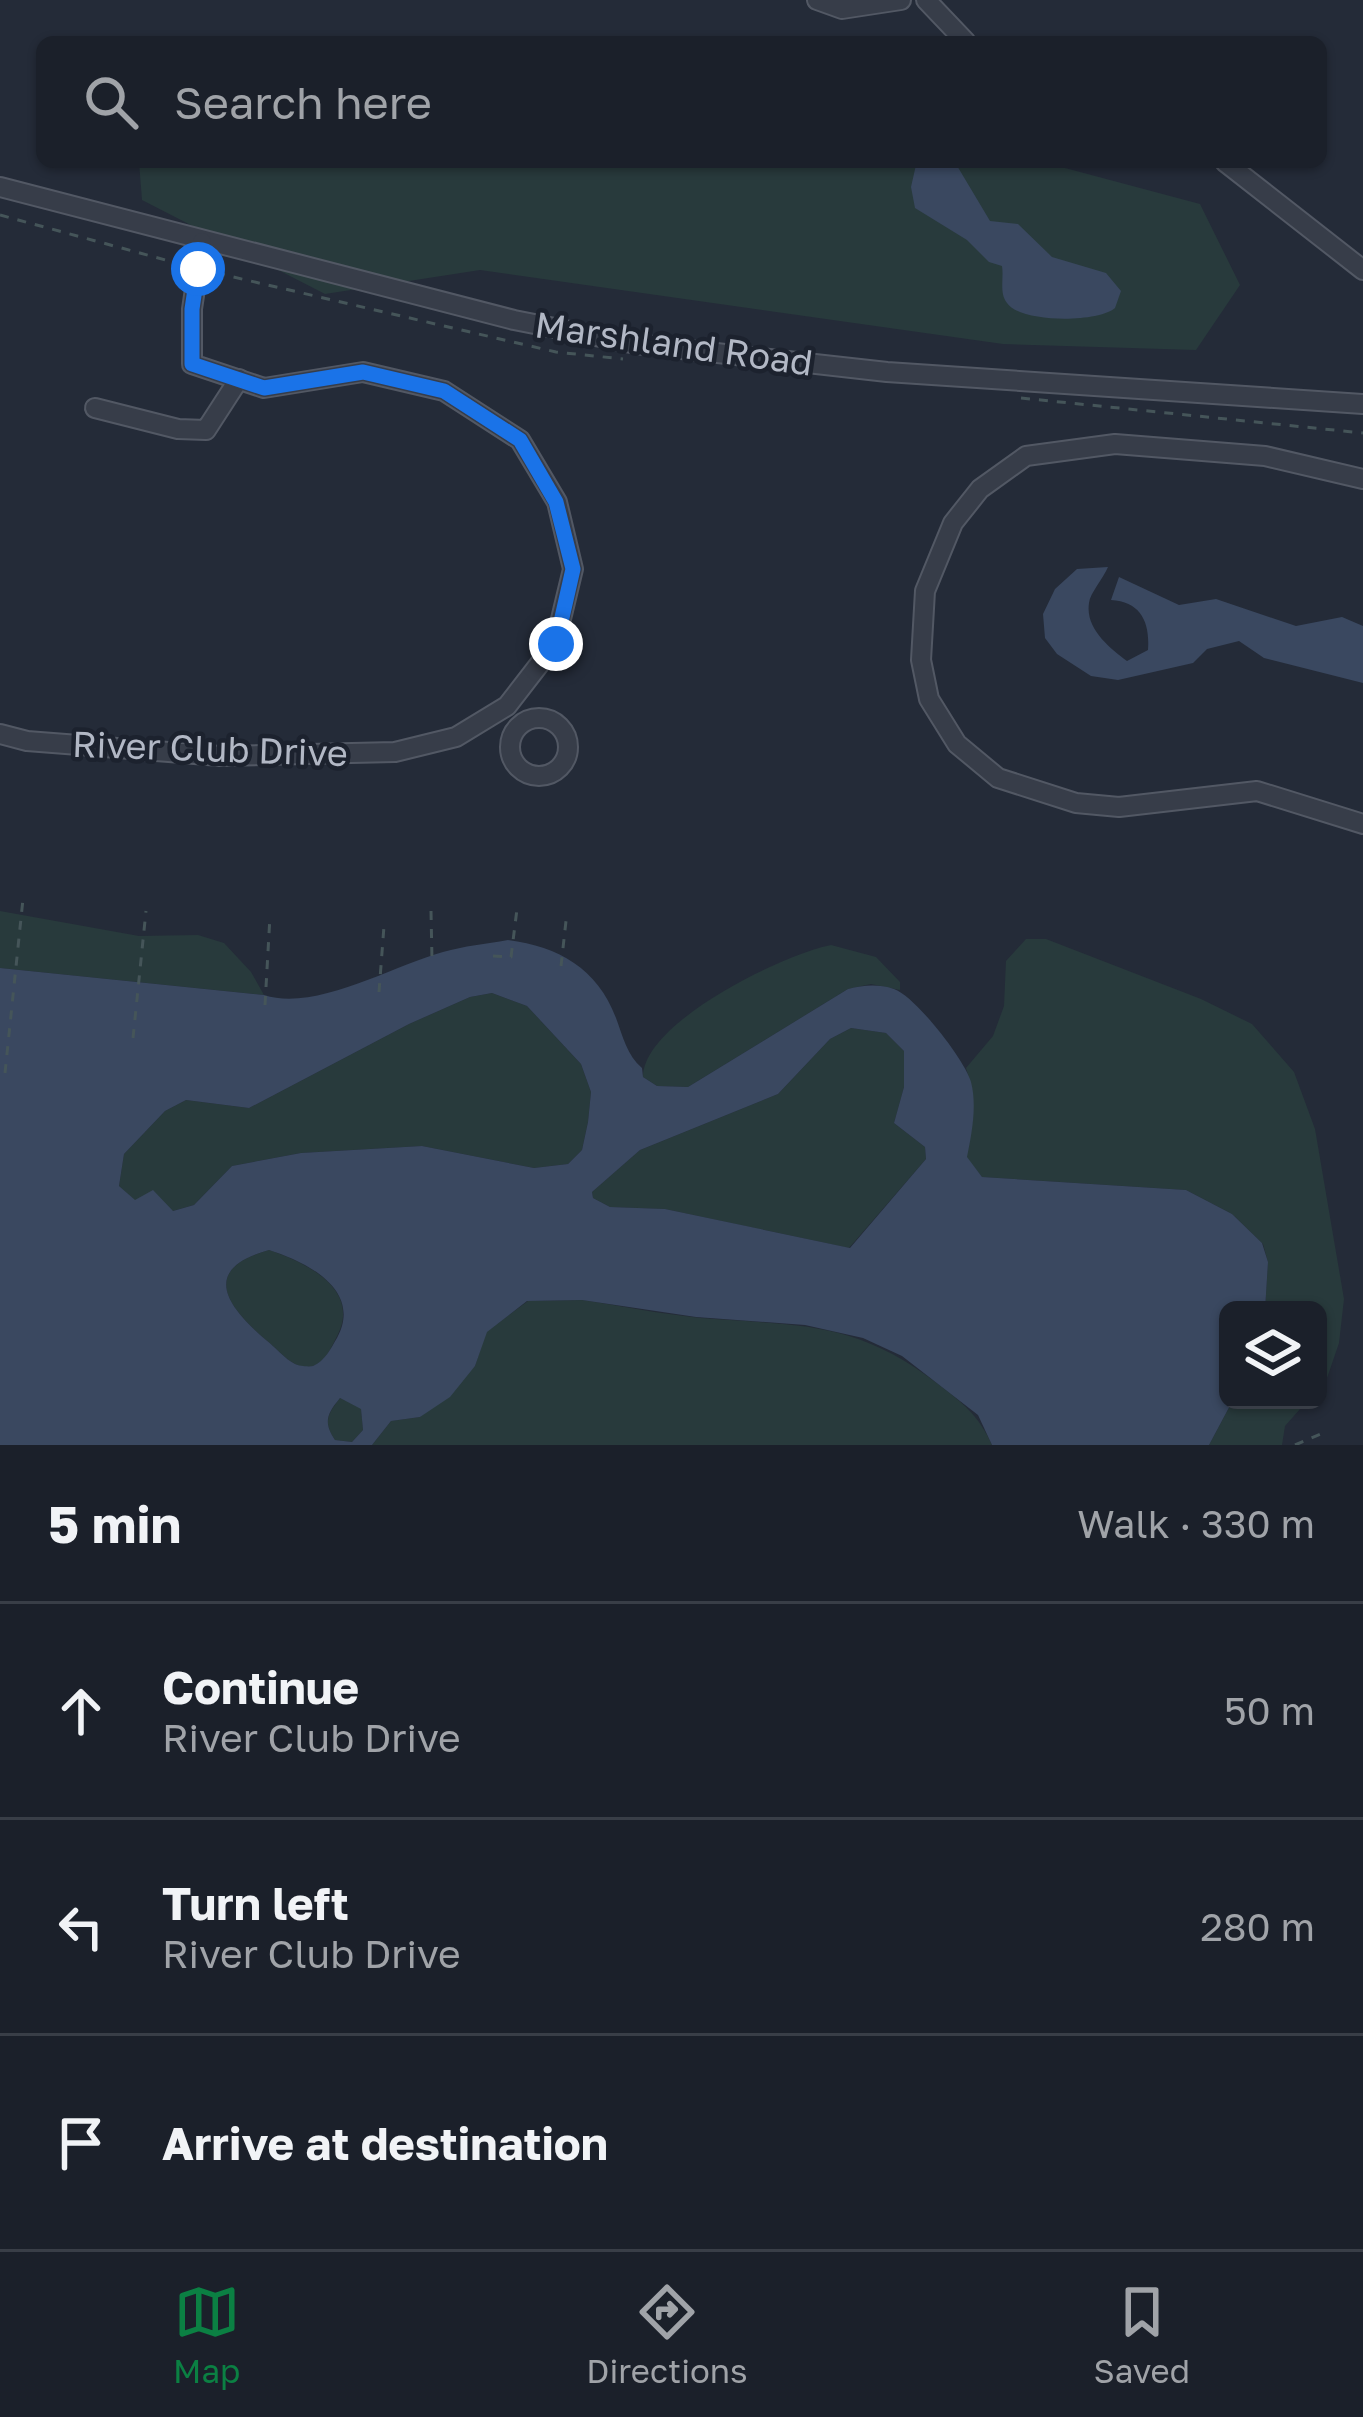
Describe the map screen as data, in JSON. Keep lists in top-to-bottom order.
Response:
{
  "streets": {
    "street": ["Marshland Road", "River Club Drive"]
  },
  "crossings": [
    ["Marshland Road", "River Club Drive"]
  ],
  "page": {
    "search": "Search here",
    "heading": ["5 min", "Walk · 330 m"],
    "list": [
      ["Continue", "River Club Drive", "50 m"],
      ["Turn left", "River Club Drive", "280 m"],
      "Arrive at destination"
    ],
    "nav": ["Map", "Directions", "Saved"]
  }
}
